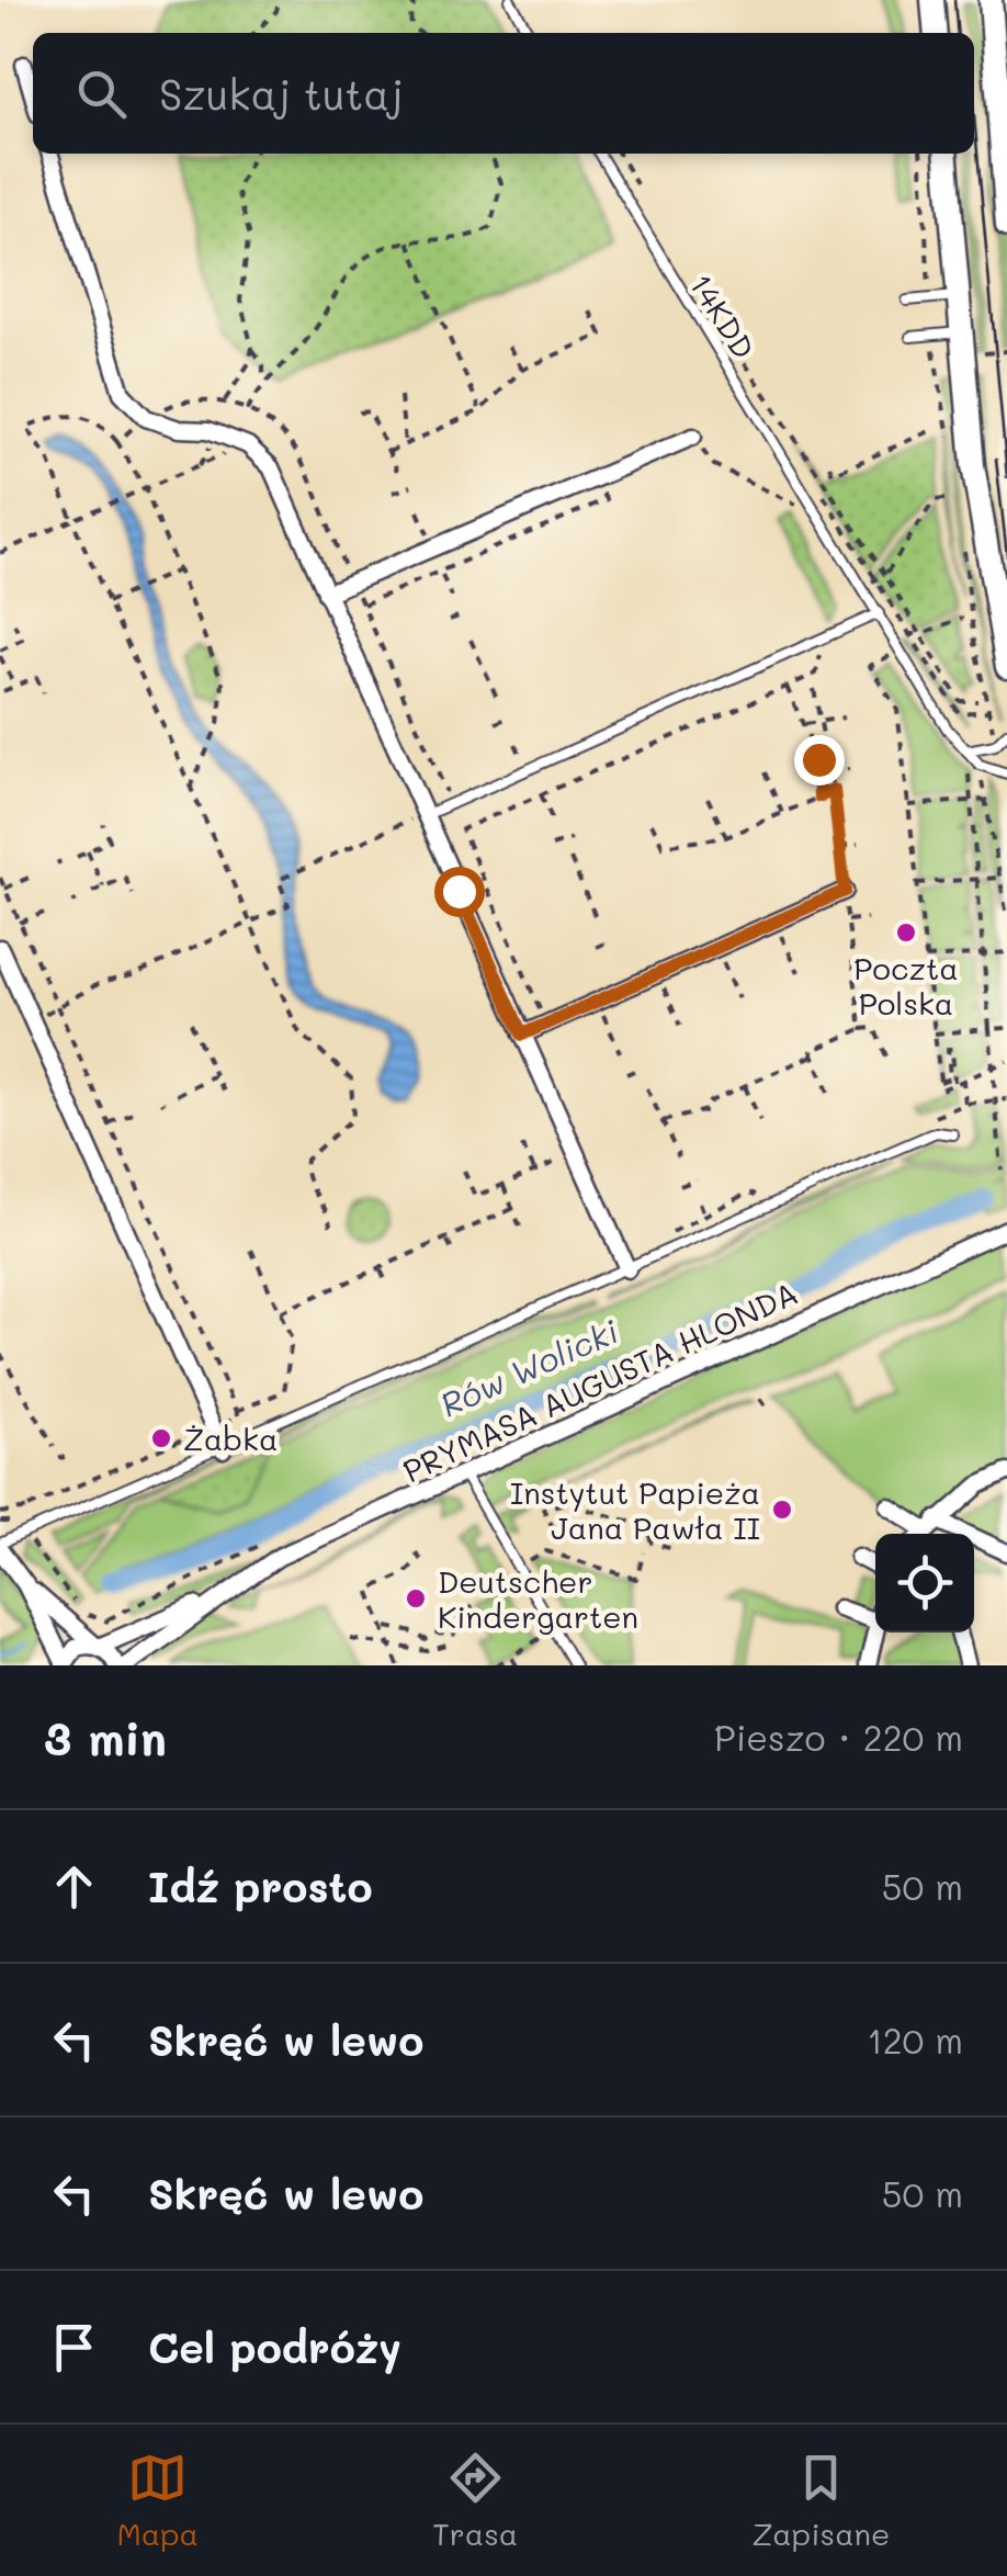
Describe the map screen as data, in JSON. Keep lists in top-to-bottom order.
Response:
{
  "streets": {
    "street": ["PRYMASA AUGUSTA HLONDA"],
    "lane": ["14KDD"]
  },
  "water": ["Rów Wolicki"],
  "places": [
    "Poczta Polska",
    "Żabka",
    "Instytut Papieża Jana Pawła II",
    "Deutscher Kindergarten"
  ],
  "page": {
    "search": "Szukaj tutaj",
    "heading": ["3 min", "Pieszo · 220 m"],
    "list": [
      ["Idź prosto", "50 m"],
      ["Skręć w lewo", "120 m"],
      ["Skręć w lewo", "50 m"],
      "Cel podróży"
    ],
    "nav": ["Mapa", "Trasa", "Zapisane"]
  }
}
